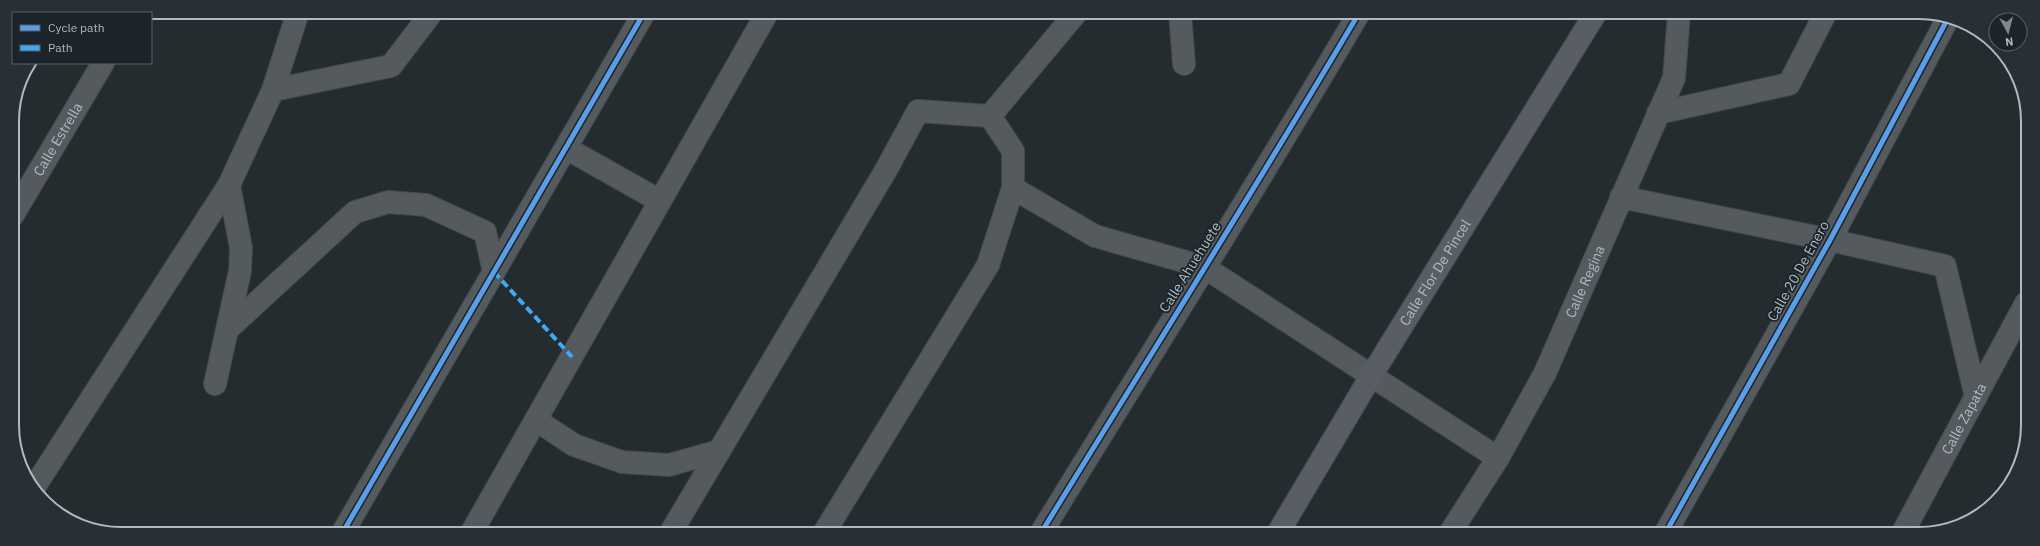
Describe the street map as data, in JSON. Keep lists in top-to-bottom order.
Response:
{
  "streets": {
    "main road": ["Calle Flor De Pincel"],
    "street": [
      "Calle Estrella",
      "Calle Ahuehuete",
      "Calle 20 De Enero",
      "Calle Regina",
      "Calle Zapata"
    ]
  },
  "legend": ["Cycle path", "Path"],
  "north": "bottom"
}
